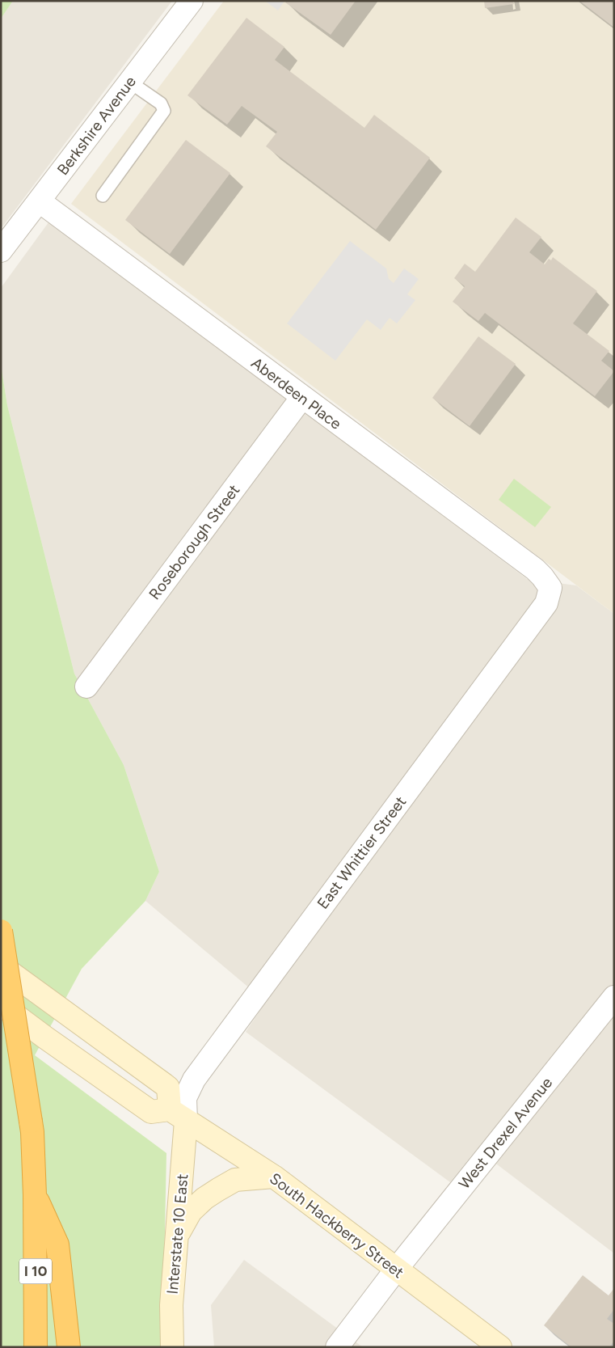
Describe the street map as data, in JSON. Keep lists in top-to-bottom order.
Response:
{
  "streets": {
    "highway": ["I 10"],
    "main road": ["South Hackberry Street", "Interstate 10 East"],
    "street": [
      "Berkshire Avenue",
      "Aberdeen Place",
      "Roseborough Street",
      "East Whittier Street",
      "West Drexel Avenue"
    ]
  },
  "crossings": [
    ["Berkshire Avenue", "Aberdeen Place"],
    ["Aberdeen Place", "Roseborough Street"],
    ["Aberdeen Place", "East Whittier Street"],
    ["East Whittier Street", "South Hackberry Street"],
    ["East Whittier Street", "Interstate 10 East"],
    ["West Drexel Avenue", "South Hackberry Street"],
    ["South Hackberry Street", "Interstate 10 East"]
  ]
}
